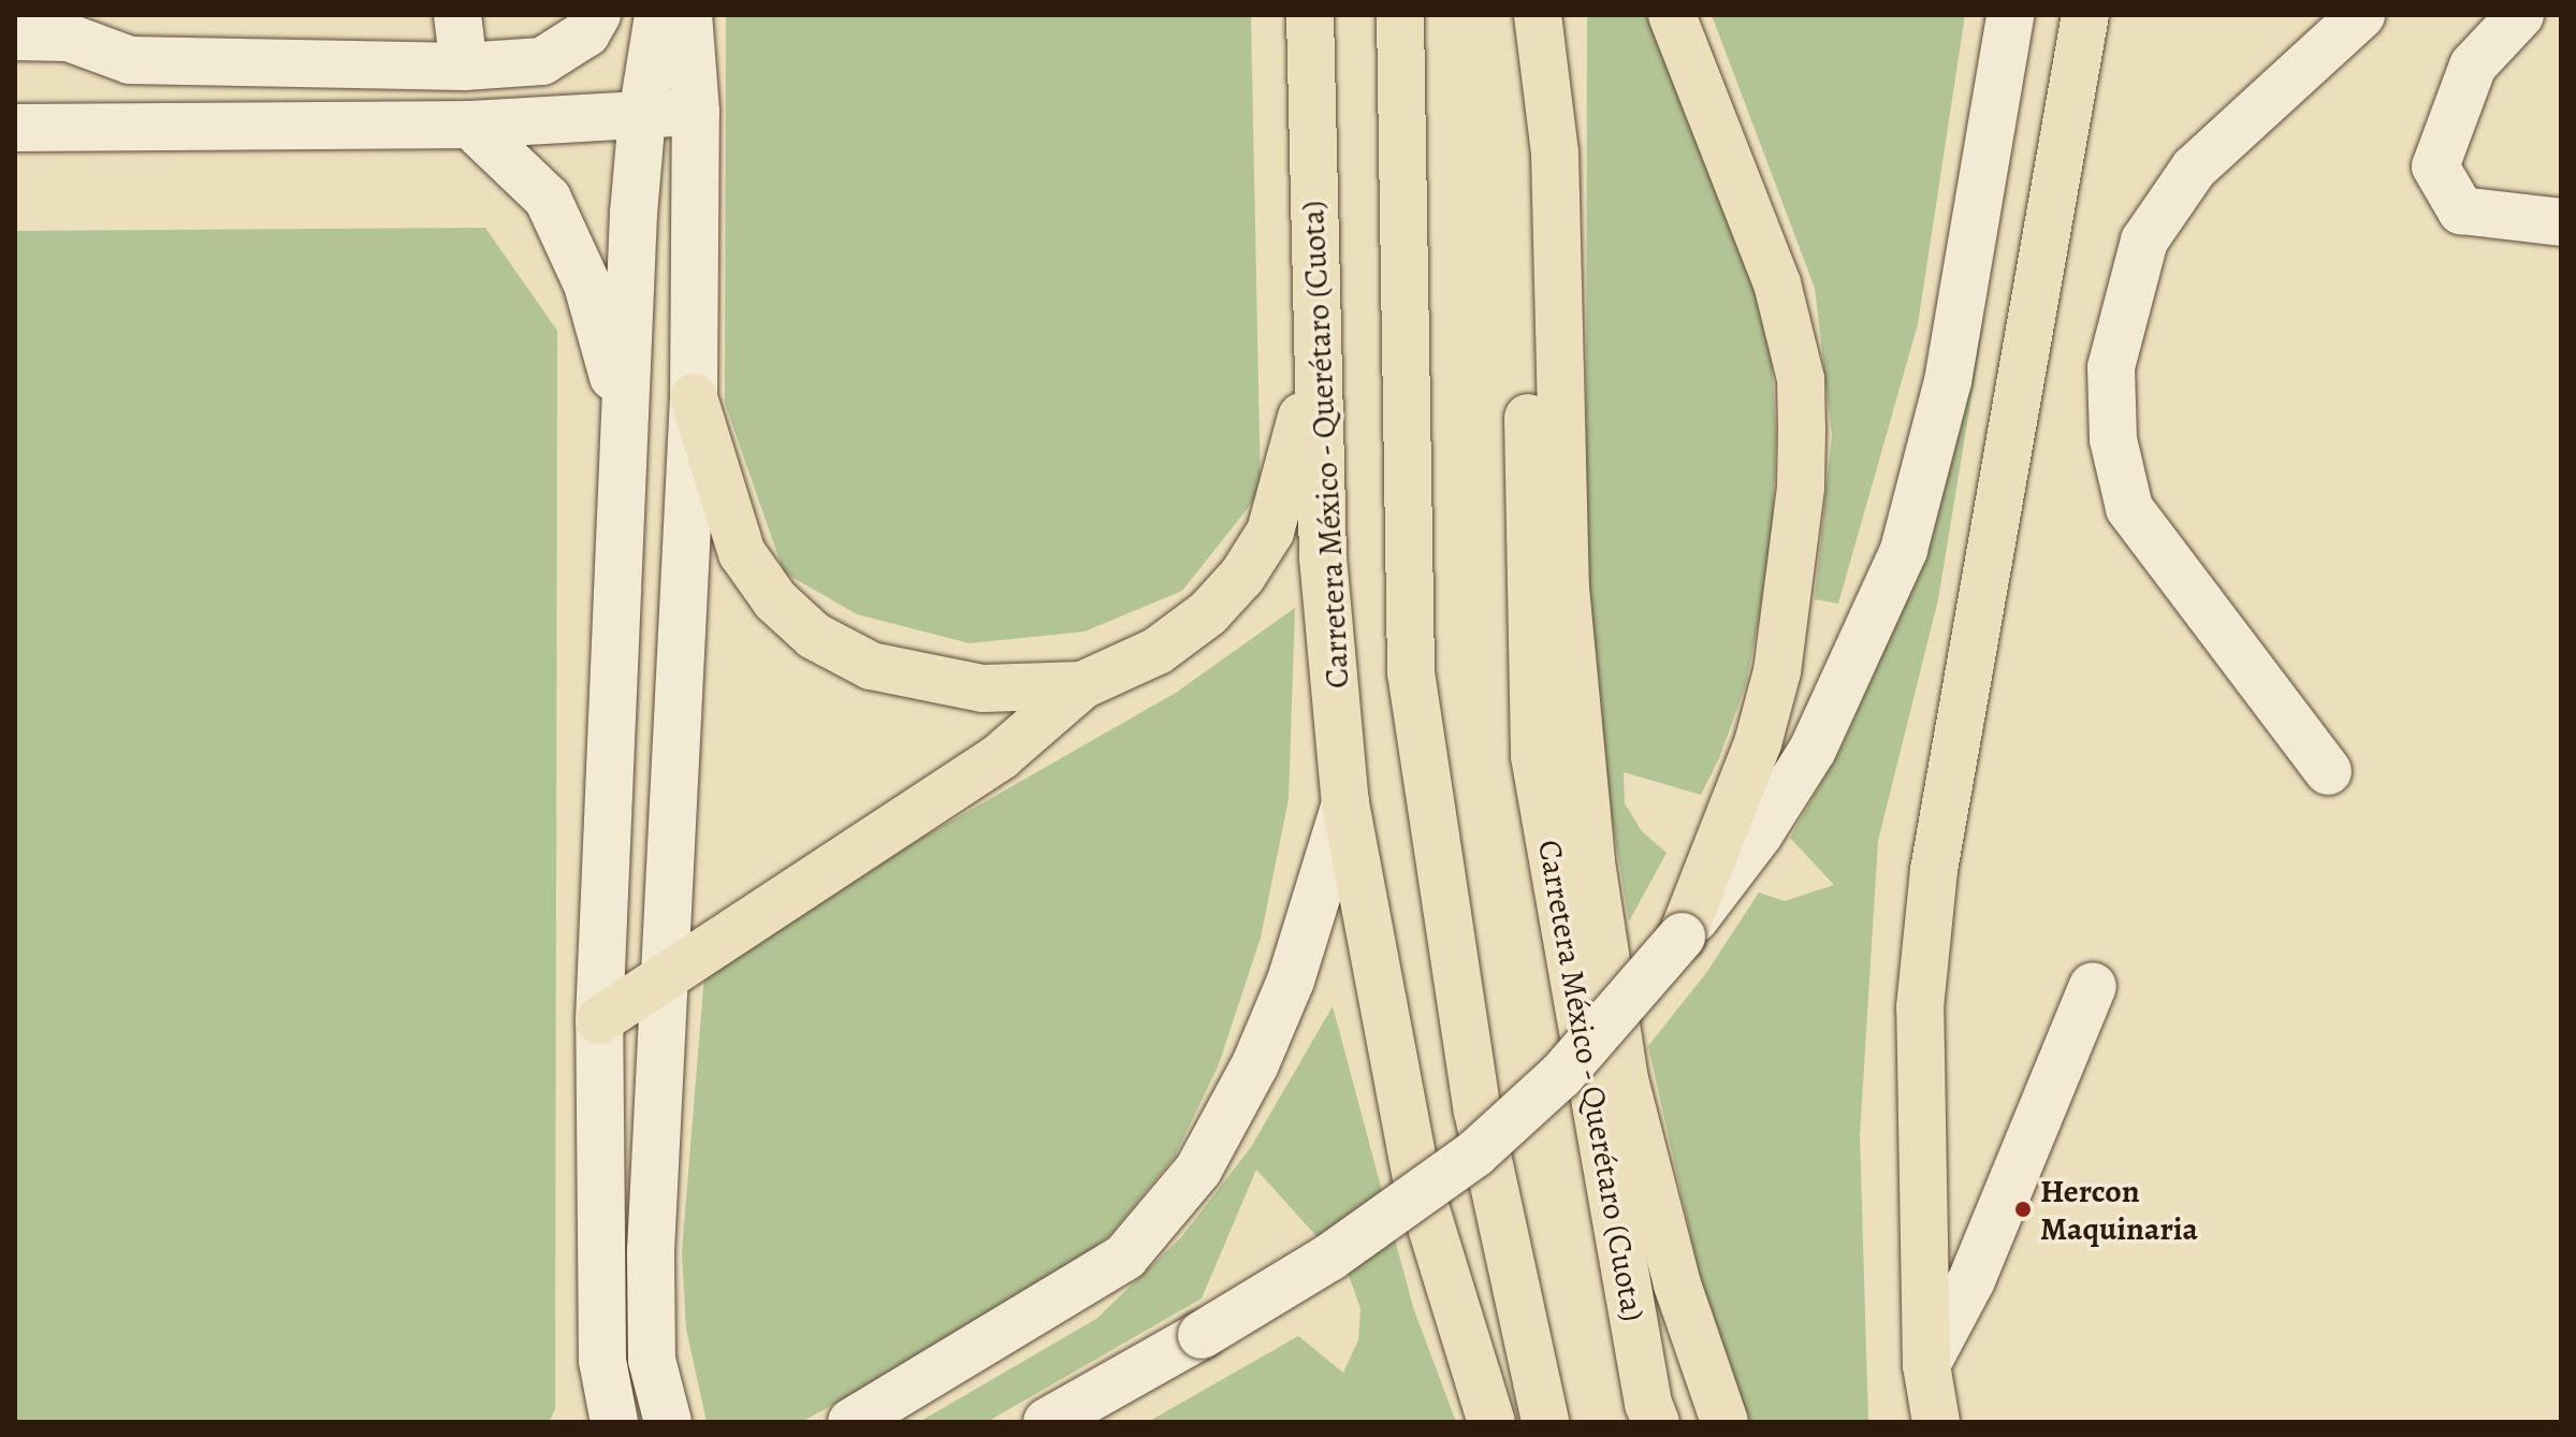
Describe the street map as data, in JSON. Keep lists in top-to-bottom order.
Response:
{
  "streets": {
    "highway": ["Carretera México - Querétaro (Cuota)"]
  },
  "places": ["Hercon Maquinaria"]
}
